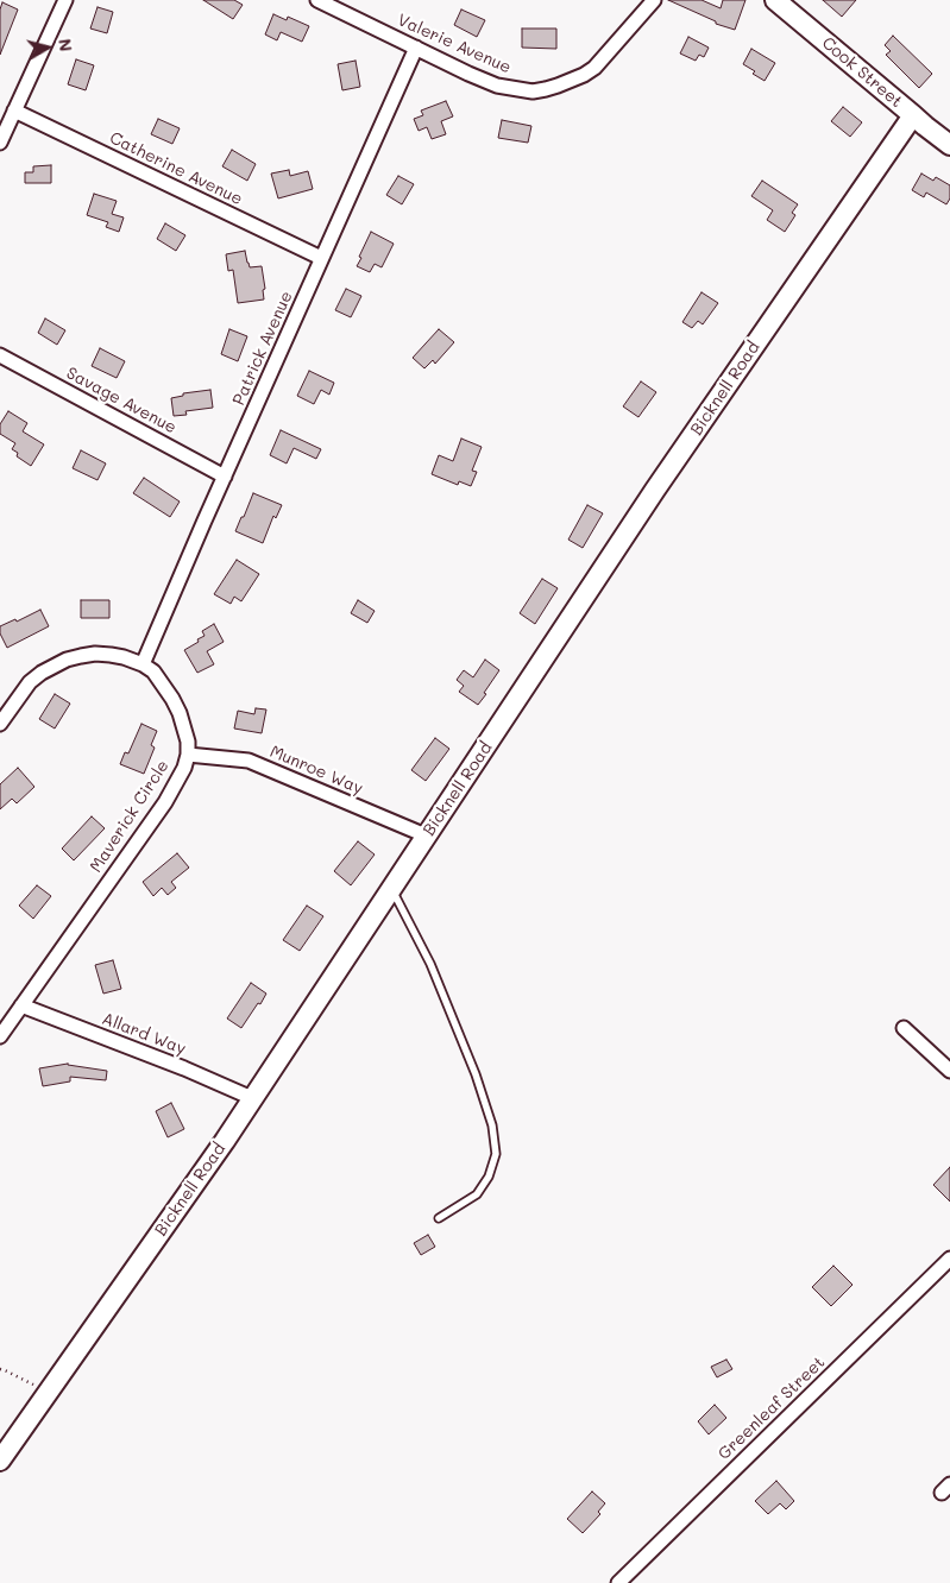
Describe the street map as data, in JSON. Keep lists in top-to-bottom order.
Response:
{
  "streets": {
    "street": [
      "Valerie Avenue",
      "Cook Street",
      "Catherine Avenue",
      "Patrick Avenue",
      "Bicknell Road",
      "Savage Avenue",
      "Munroe Way",
      "Maverick Circle",
      "Allard Way",
      "Greenleaf Street"
    ]
  },
  "crossings": [
    ["Valerie Avenue", "Patrick Avenue"],
    ["Cook Street", "Bicknell Road"],
    ["Catherine Avenue", "Patrick Avenue"],
    ["Patrick Avenue", "Savage Avenue"],
    ["Patrick Avenue", "Maverick Circle"],
    ["Bicknell Road", "Munroe Way"],
    ["Bicknell Road", "Allard Way"],
    ["Munroe Way", "Maverick Circle"],
    ["Maverick Circle", "Allard Way"]
  ],
  "north": "right"
}
